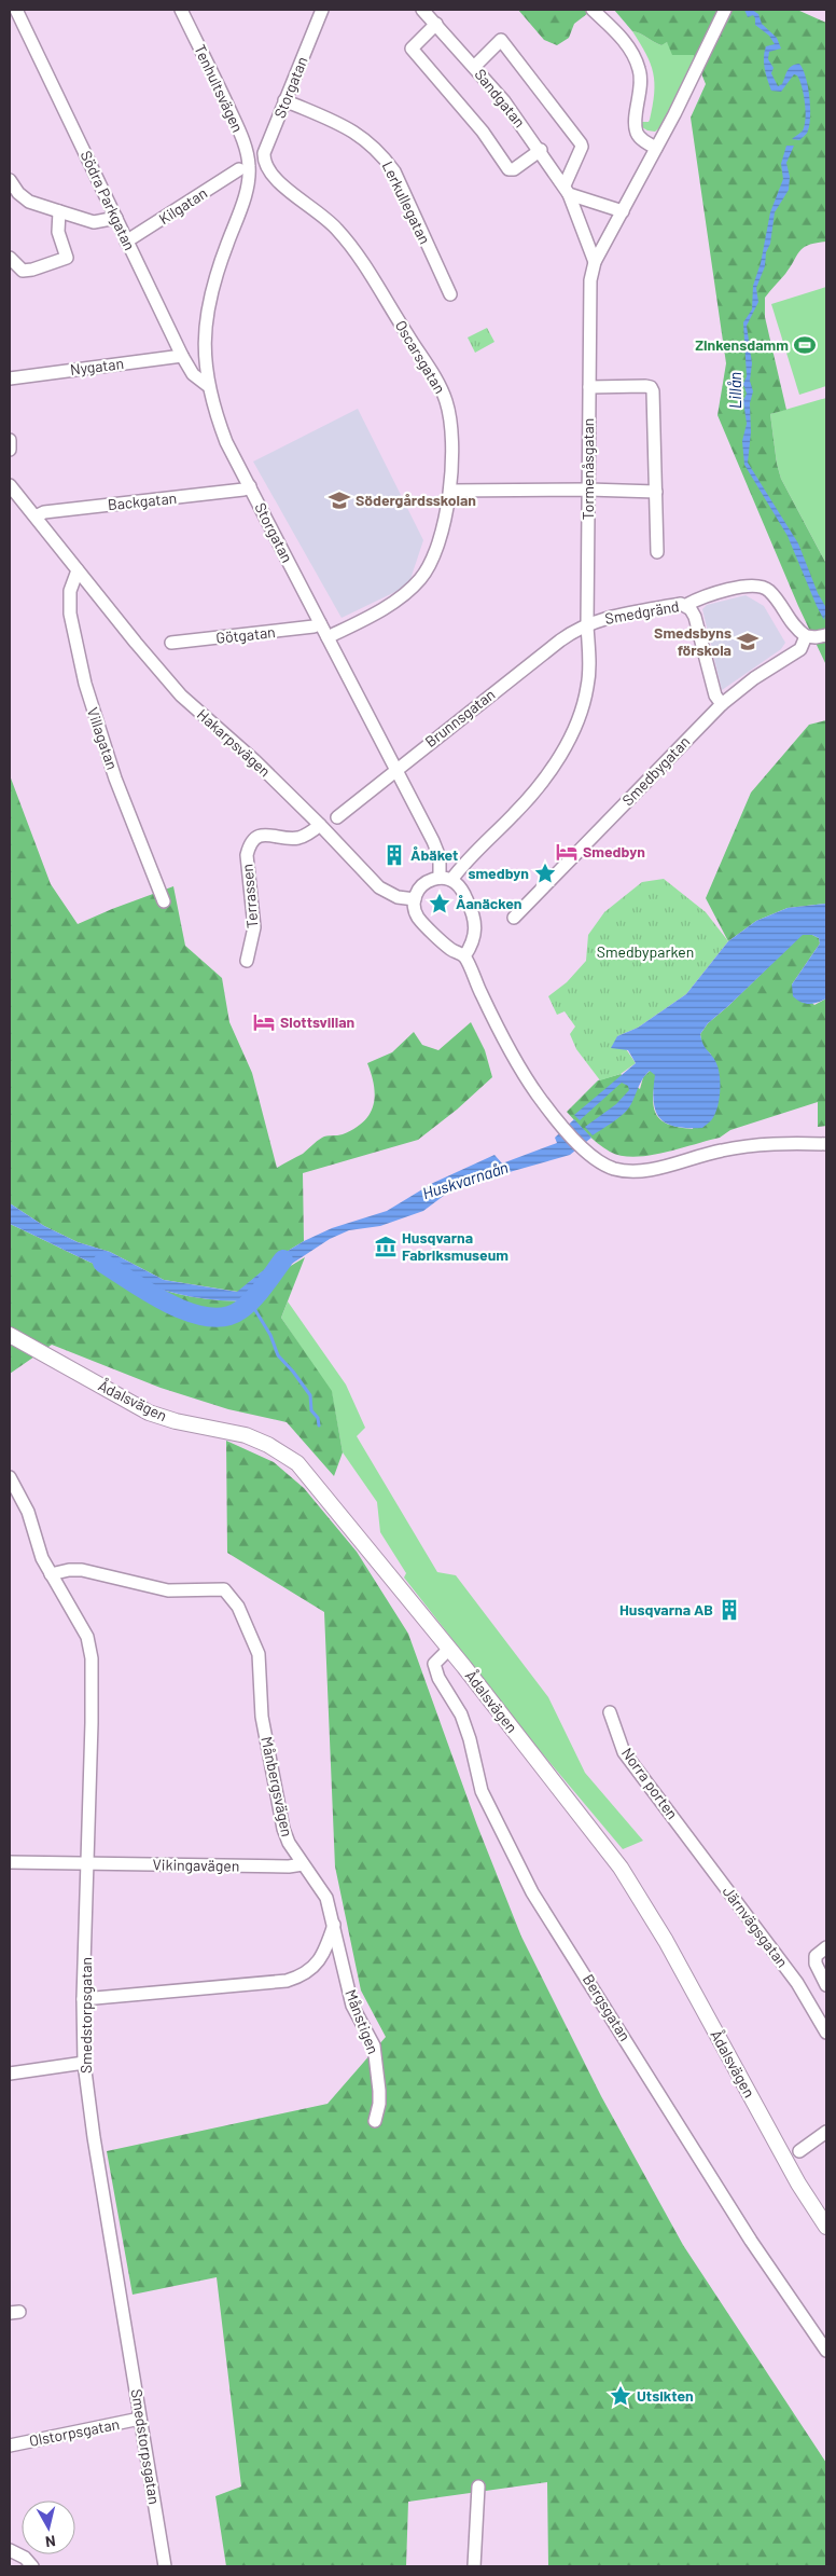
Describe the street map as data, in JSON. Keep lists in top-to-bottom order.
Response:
{
  "streets": {
    "main road": ["Ådalsvägen"],
    "street": [
      "Storgatan",
      "Tenhultsvägen",
      "Sandgatan",
      "Södra Parkgatan",
      "Lerkullegatan",
      "Kilgatan",
      "Oscarsgatan",
      "Nygatan",
      "Tormenåsgatan",
      "Backgatan",
      "Smedgränd",
      "Götgatan",
      "Brunnsgatan",
      "Villagatan",
      "Hakarpsvägen",
      "Smedbygatan",
      "Terrassen",
      "Norra porten",
      "Månbergsvägen",
      "Vikingavägen",
      "Järnvägsgatan",
      "Bergsgatan",
      "Smedstorpsgatan",
      "Månstigen",
      "Olstorpsgatan"
    ]
  },
  "crossings": [
    ["Storgatan", "Tenhultsvägen"],
    ["Storgatan", "Södra Parkgatan"],
    ["Storgatan", "Lerkullegatan"],
    ["Storgatan", "Kilgatan"],
    ["Storgatan", "Oscarsgatan"],
    ["Storgatan", "Tormenåsgatan"],
    ["Storgatan", "Backgatan"],
    ["Storgatan", "Götgatan"],
    ["Storgatan", "Brunnsgatan"],
    ["Tenhultsvägen", "Kilgatan"],
    ["Sandgatan", "Tormenåsgatan"],
    ["Södra Parkgatan", "Kilgatan"],
    ["Södra Parkgatan", "Nygatan"],
    ["Tormenåsgatan", "Smedgränd"],
    ["Tormenåsgatan", "Brunnsgatan"],
    ["Tormenåsgatan", "Hakarpsvägen"],
    ["Backgatan", "Hakarpsvägen"],
    ["Smedgränd", "Brunnsgatan"],
    ["Smedgränd", "Smedbygatan"],
    ["Villagatan", "Hakarpsvägen"],
    ["Hakarpsvägen", "Terrassen"],
    ["Ådalsvägen", "Bergsgatan"],
    ["Norra porten", "Järnvägsgatan"],
    ["Månbergsvägen", "Vikingavägen"],
    ["Månbergsvägen", "Smedstorpsgatan"],
    ["Månbergsvägen", "Månstigen"],
    ["Vikingavägen", "Smedstorpsgatan"],
    ["Smedstorpsgatan", "Olstorpsgatan"]
  ],
  "water": ["Lillån", "Huskvarnaån"],
  "parks": ["Smedbyparken"],
  "places": {
    "sports": ["Zinkensdamm"],
    "school or university": ["Södergårdsskolan", "Smedsbyns förskola"],
    "hotel": ["Smedbyn", "Slottsvillan"],
    "building": ["Åbäket", "Husqvarna AB"],
    "place": ["smedbyn", "Åanäcken", "Utsikten"],
    "museum": ["Husqvarna Fabriksmuseum"]
  },
  "north": "bottom"
}
